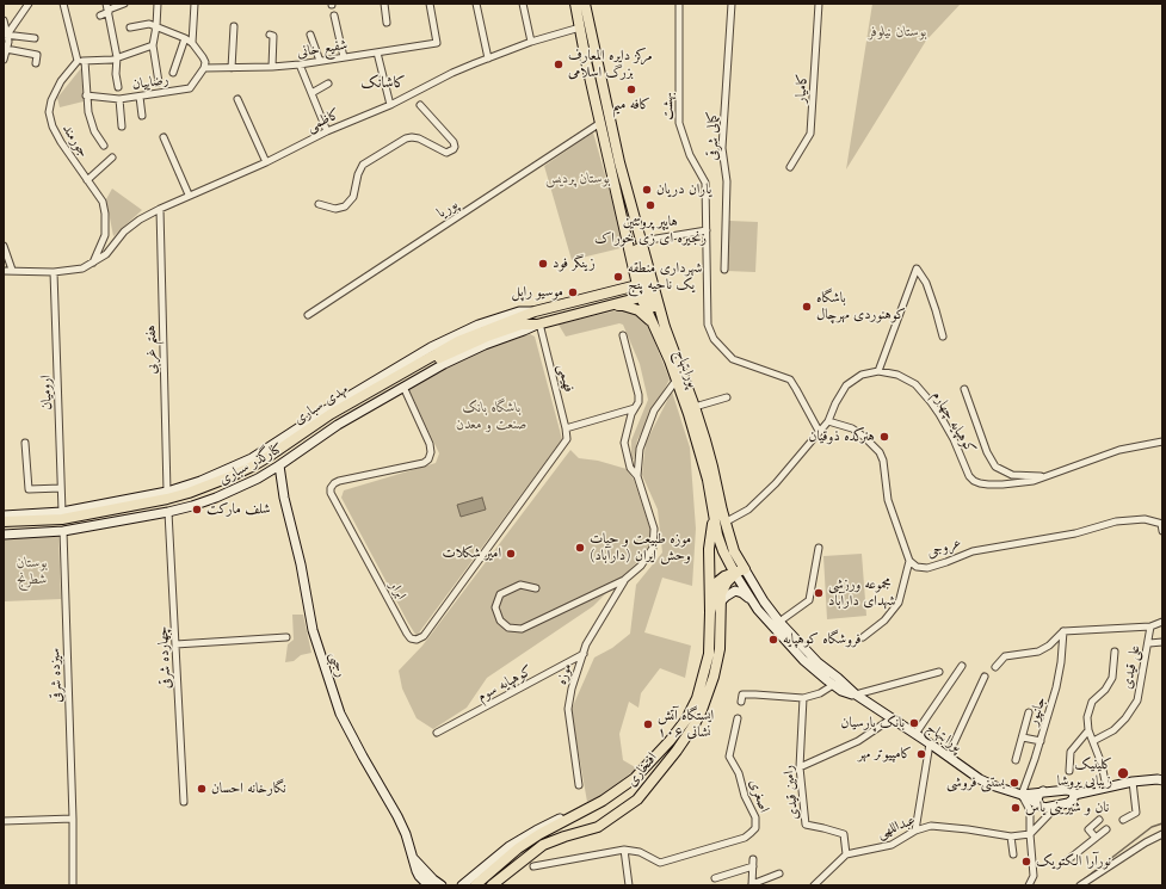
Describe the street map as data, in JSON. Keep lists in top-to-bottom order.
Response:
{
  "streets": {
    "main road": [
      "پورابتهاج",
      "مهدی سباری",
      "کنارگذر سباری",
      "رجبی",
      "افتخاری"
    ],
    "street": [
      "شفیع خانی",
      "رضاییان",
      "کامیار",
      "بهشت",
      "کاظمی",
      "کمالی شرقی",
      "جورمند",
      "پوریا",
      "هفتم غربی",
      "فهیمی",
      "ارومیان",
      "کوهپایه چهارم",
      "عروجی",
      "ابرار",
      "چهارده شرقی",
      "علی قیدی",
      "موزه",
      "سیزده شرقی",
      "کوهپایه سوم",
      "جانپور",
      "رامین قیدی",
      "اصغری",
      "عبداللهی"
    ]
  },
  "crossings": [
    ["شفیع خانی", "رضاییان"],
    ["کاظمی", "جورمند"],
    ["کاظمی", "هفتم غربی"],
    ["کاظمی", "پورابتهاج"],
    ["پوریا", "پورابتهاج"],
    ["هفتم غربی", "مهدی سباری"],
    ["هفتم غربی", "کنارگذر سباری"],
    ["هفتم غربی", "چهارده شرقی"],
    ["پورابتهاج", "مهدی سباری"],
    ["پورابتهاج", "جانپور"],
    ["پورابتهاج", "افتخاری"],
    ["فهیمی", "کنارگذر سباری"],
    ["فهیمی", "ابرار"],
    ["ارومیان", "مهدی سباری"],
    ["ارومیان", "سیزده شرقی"],
    ["مهدی سباری", "کنارگذر سباری"],
    ["مهدی سباری", "چهارده شرقی"],
    ["مهدی سباری", "سیزده شرقی"],
    ["کنارگذر سباری", "ابرار"],
    ["کنارگذر سباری", "چهارده شرقی"],
    ["کنارگذر سباری", "رجبی"],
    ["موزه", "کوهپایه سوم"],
    ["رامین قیدی", "عبداللهی"]
  ],
  "districts": ["کاشانک"],
  "parks": [
    "بوستان نیلوفر",
    "بوستان پردیس",
    "باشگاه بانک صنعت و معدن",
    "بوستان شطرنج"
  ],
  "places": [
    "مرکز دایره المعارف بزرگ اسلامی",
    "کافه میم",
    "یاران دریان",
    "هایپر پروتئین زنجیره ای زی خوراک",
    "زینگر فود",
    "شهرداری منطقه یک ناحیه پنج",
    "موسیو راپل",
    "باشگاه کوهنوردی مهرچال",
    "هنرکده ذوقیان",
    "شلف مارکت",
    "موزه طبیعت و حیات وحش ایران (دارآباد)",
    "امیر شکلات",
    "مجموعه ورزشی شهدای دارآباد",
    "فروشگاه کوهپایه",
    "بانک پارسیان",
    "ایستگاه آتش نشانی ۱۰۶",
    "کامپیوتر مهر",
    "کلینیک زیبایی یروشا",
    "بستنی فروشی",
    "نگارخانه احسان",
    "نان و شیرینی یاس",
    "نورآرا الکتویک"
  ]
}
